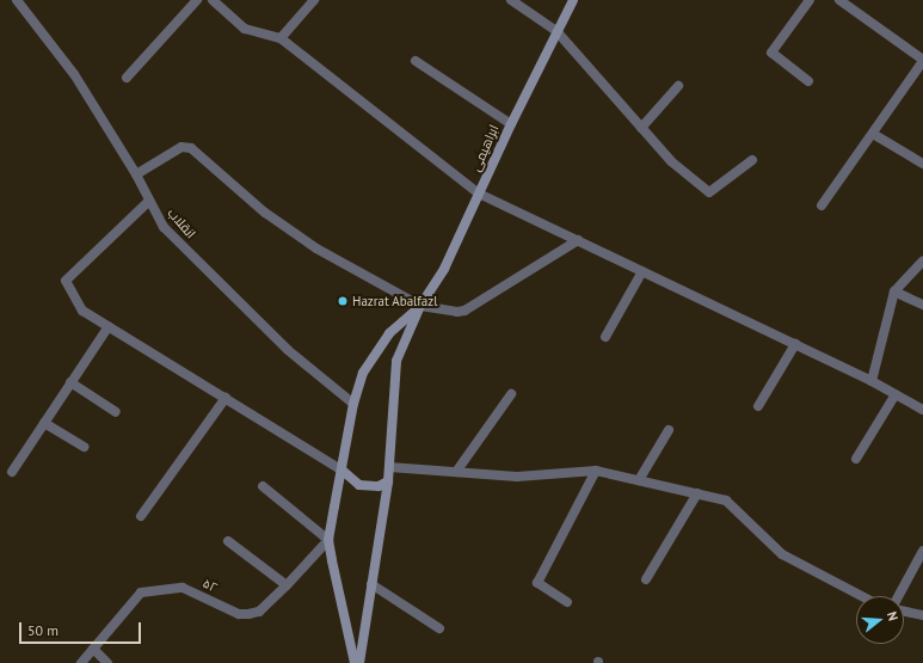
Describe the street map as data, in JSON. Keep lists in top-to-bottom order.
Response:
{
  "streets": {
    "main road": ["ابراهیمی"],
    "street": ["انقلاب", "۵۲"]
  },
  "places": ["Hazrat Abalfazl"],
  "scale_bar": "50 m",
  "north": "right"
}
